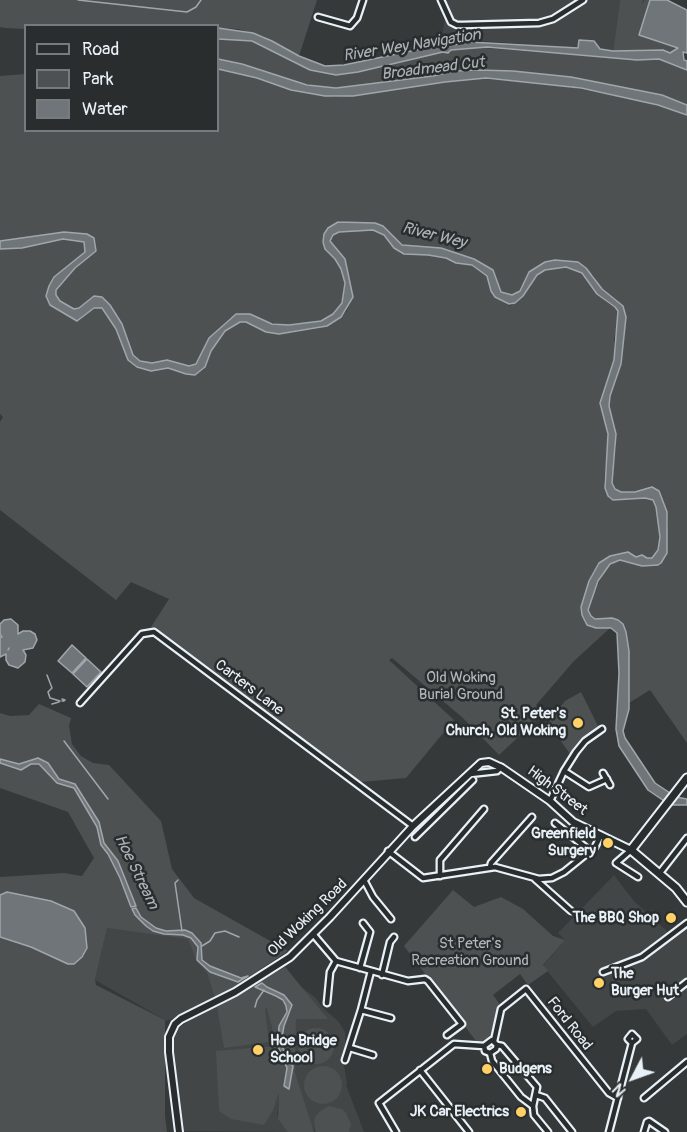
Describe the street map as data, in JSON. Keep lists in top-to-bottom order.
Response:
{
  "streets": {
    "main road": ["High Street", "Old Woking Road"],
    "street": ["Carters Lane", "Ford Road"]
  },
  "crossings": [
    ["Carters Lane", "Old Woking Road"],
    ["High Street", "Old Woking Road"]
  ],
  "water": [
    "River Wey Navigation",
    "Broadmead Cut",
    "River Wey",
    "Hoe Stream"
  ],
  "parks": ["Old Woking Burial Ground", "St Peter's Recreation Ground"],
  "places": [
    "St. Peter's Church, Old Woking",
    "Greenfield Surgery",
    "The BBQ Shop",
    "The Burger Hut",
    "Hoe Bridge School",
    "Budgens",
    "JK Car Electrics"
  ],
  "legend": ["Road", "Park", "Water"],
  "north": "bottom left"
}
